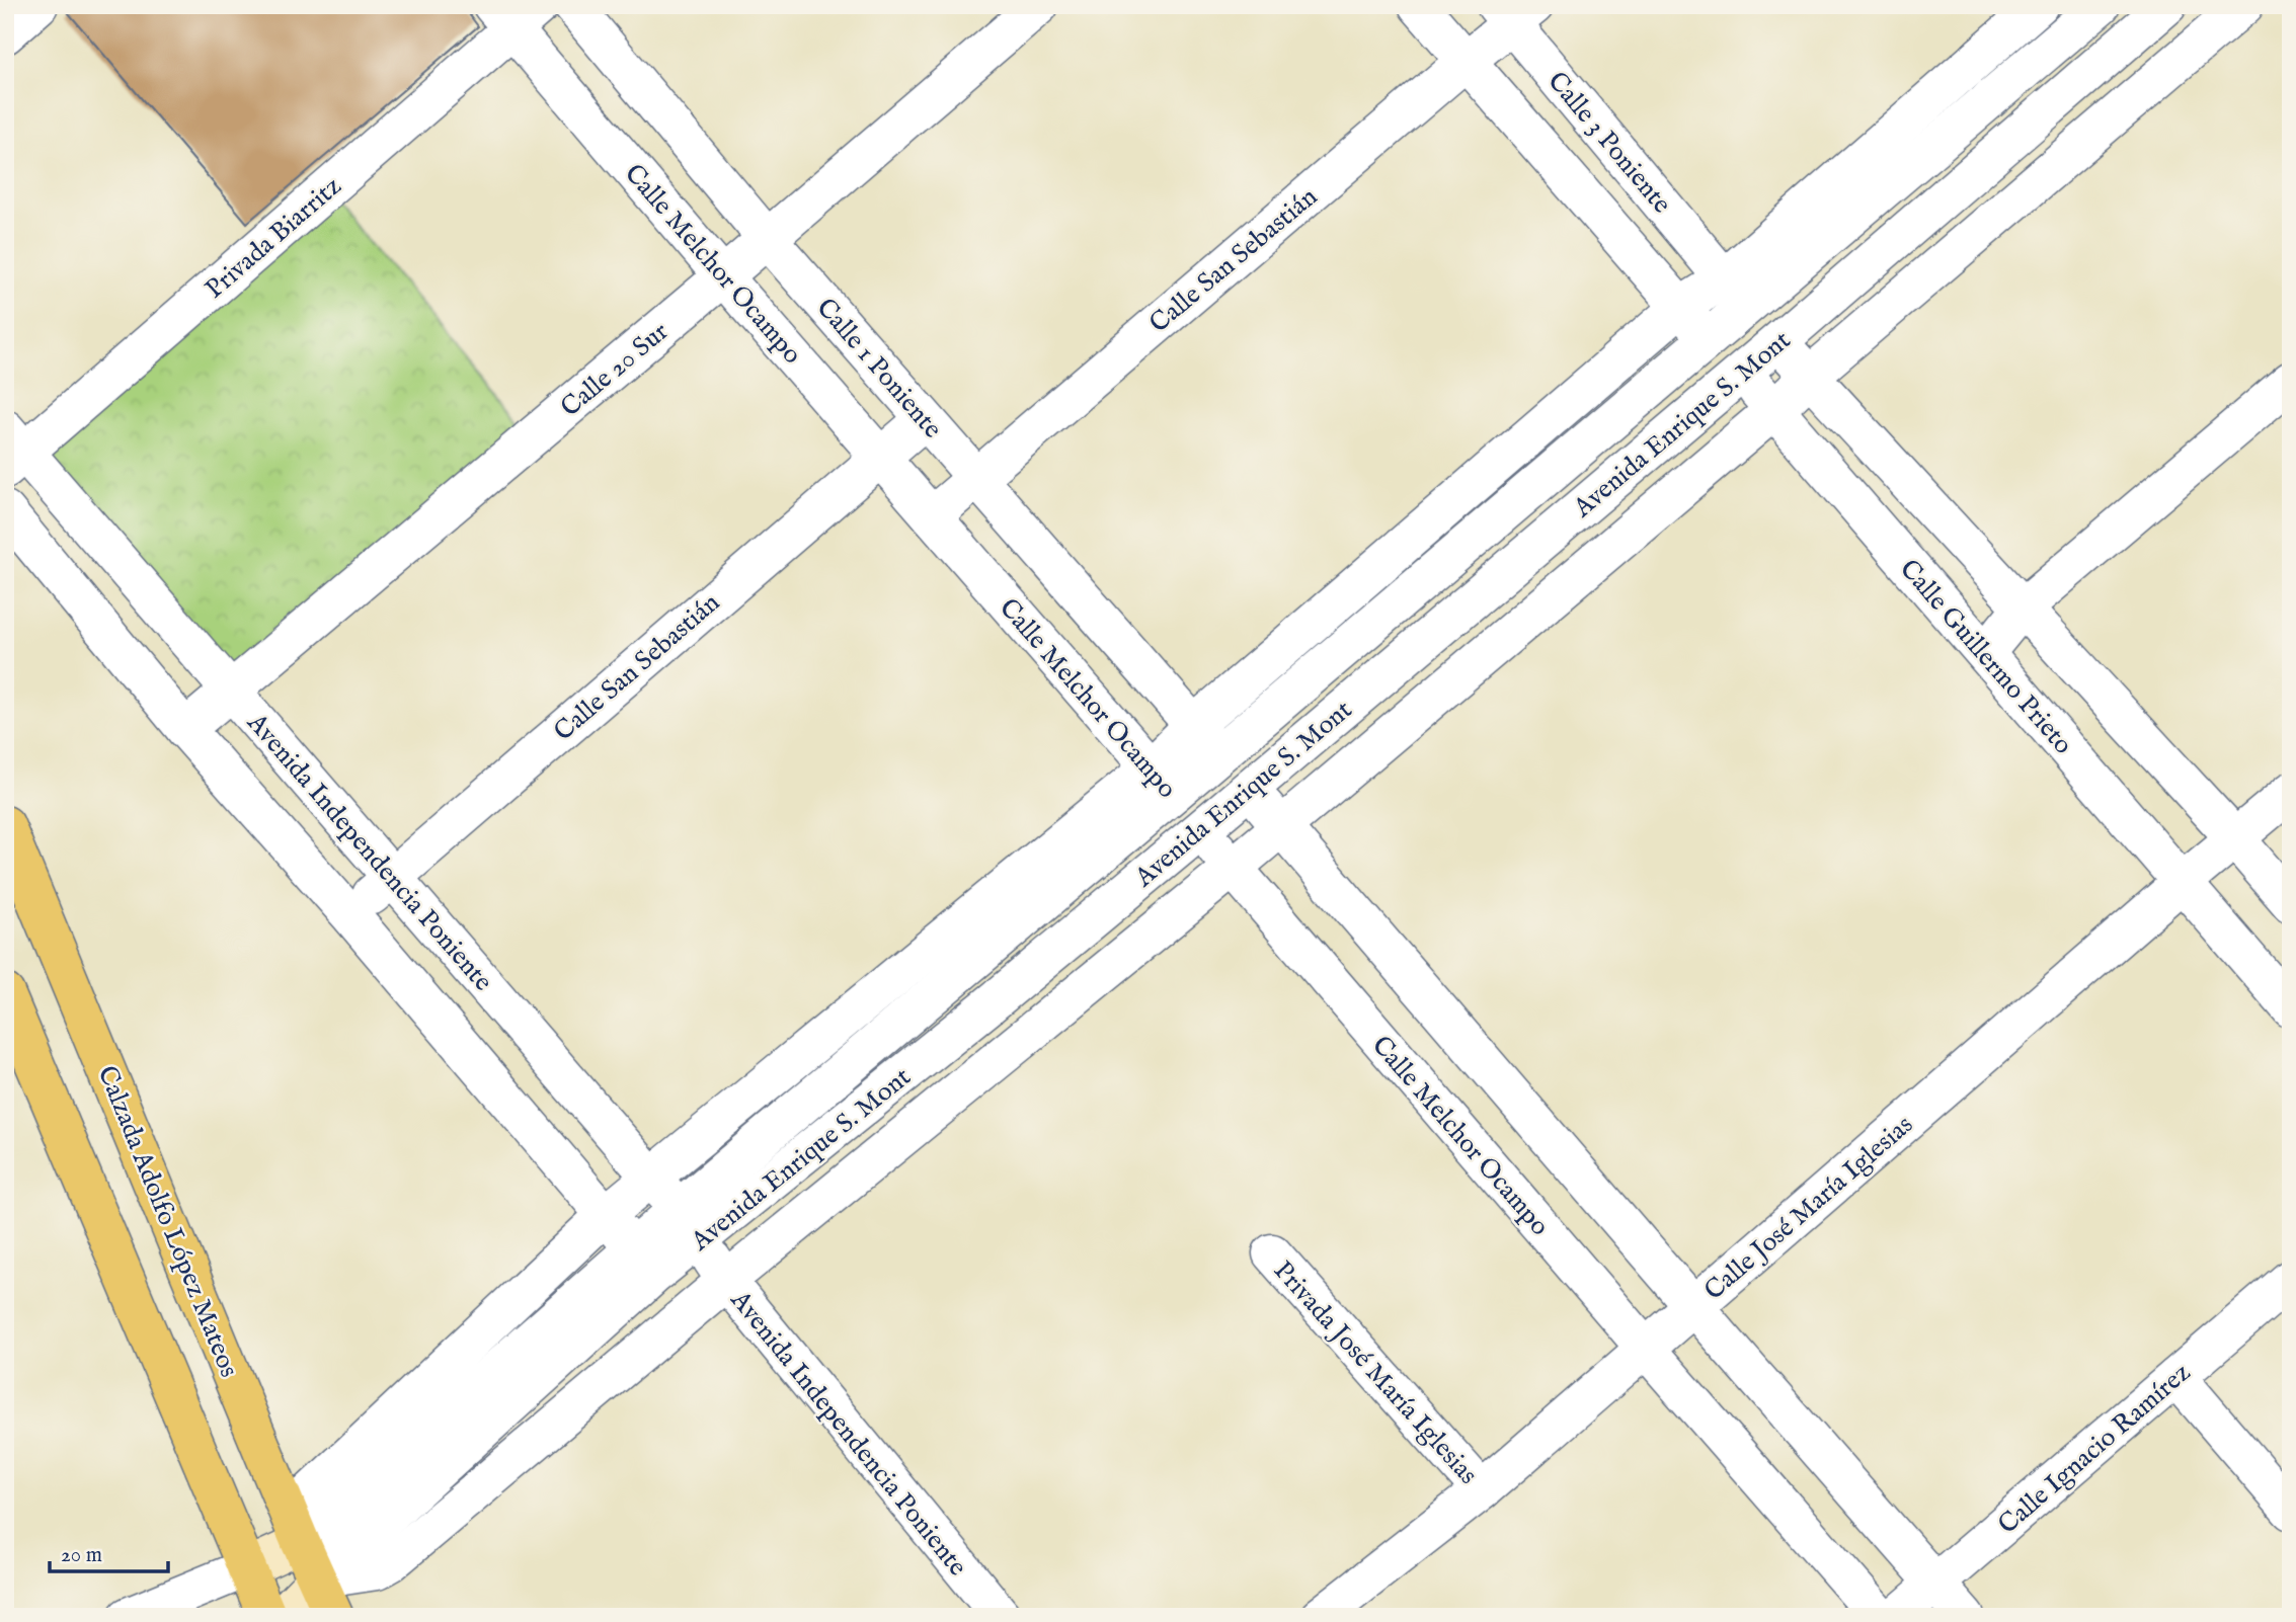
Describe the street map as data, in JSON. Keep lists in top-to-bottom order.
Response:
{
  "streets": {
    "main road": ["Calzada Adolfo López Mateos"],
    "street": [
      "Calle 3 Poniente",
      "Privada Biarritz",
      "Calle San Sebastián",
      "Calle Melchor Ocampo",
      "Calle 1 Poniente",
      "Calle 20 Sur",
      "Avenida Enrique S. Mont",
      "Calle Guillermo Prieto",
      "Avenida Independencia Poniente",
      "Calle José María Iglesias",
      "Privada José María Iglesias",
      "Calle Ignacio Ramírez"
    ]
  },
  "crossings": [
    ["Calle 3 Poniente", "Calle San Sebastián"],
    ["Calle 3 Poniente", "Avenida Enrique S. Mont"],
    ["Calle 3 Poniente", "Calle Guillermo Prieto"],
    ["Privada Biarritz", "Calle Melchor Ocampo"],
    ["Privada Biarritz", "Avenida Independencia Poniente"],
    ["Calle San Sebastián", "Calle Melchor Ocampo"],
    ["Calle San Sebastián", "Calle 1 Poniente"],
    ["Calle San Sebastián", "Calle Guillermo Prieto"],
    ["Calle San Sebastián", "Avenida Independencia Poniente"],
    ["Calle Melchor Ocampo", "Calle 20 Sur"],
    ["Calle Melchor Ocampo", "Avenida Enrique S. Mont"],
    ["Calle Melchor Ocampo", "Calle José María Iglesias"],
    ["Calle 1 Poniente", "Calle 20 Sur"],
    ["Calle 20 Sur", "Avenida Independencia Poniente"],
    ["Avenida Enrique S. Mont", "Calle Guillermo Prieto"],
    ["Avenida Enrique S. Mont", "Avenida Independencia Poniente"],
    ["Avenida Enrique S. Mont", "Calzada Adolfo López Mateos"],
    ["Calle Guillermo Prieto", "Calle José María Iglesias"],
    ["Calle José María Iglesias", "Privada José María Iglesias"]
  ],
  "scale_bar": "20 m"
}
